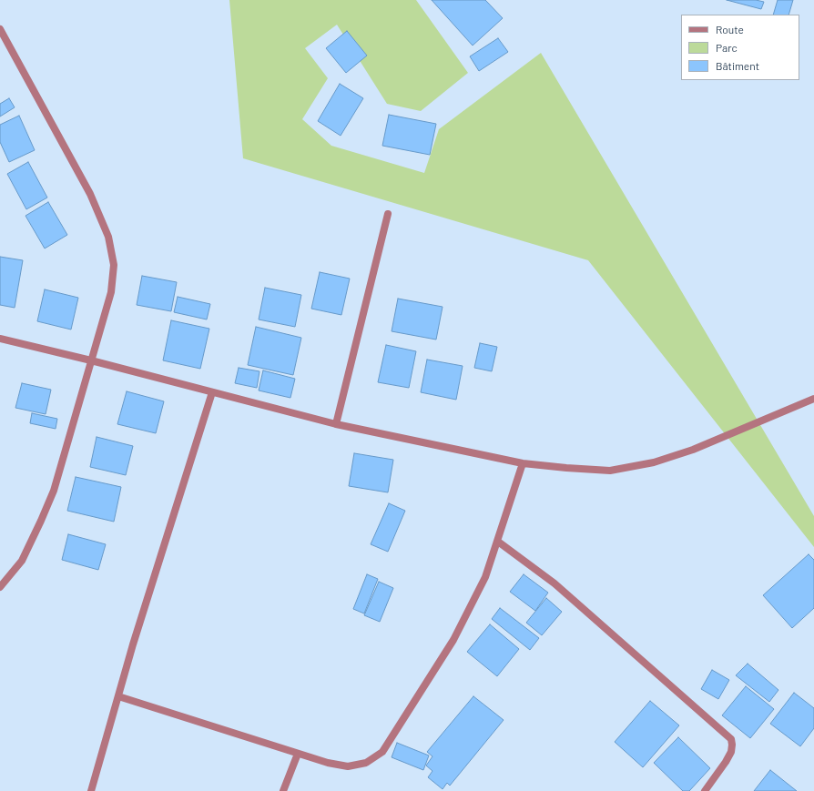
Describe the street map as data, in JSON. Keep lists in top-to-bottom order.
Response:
{
  "legend": ["Route", "Parc", "Bâtiment"]
}
